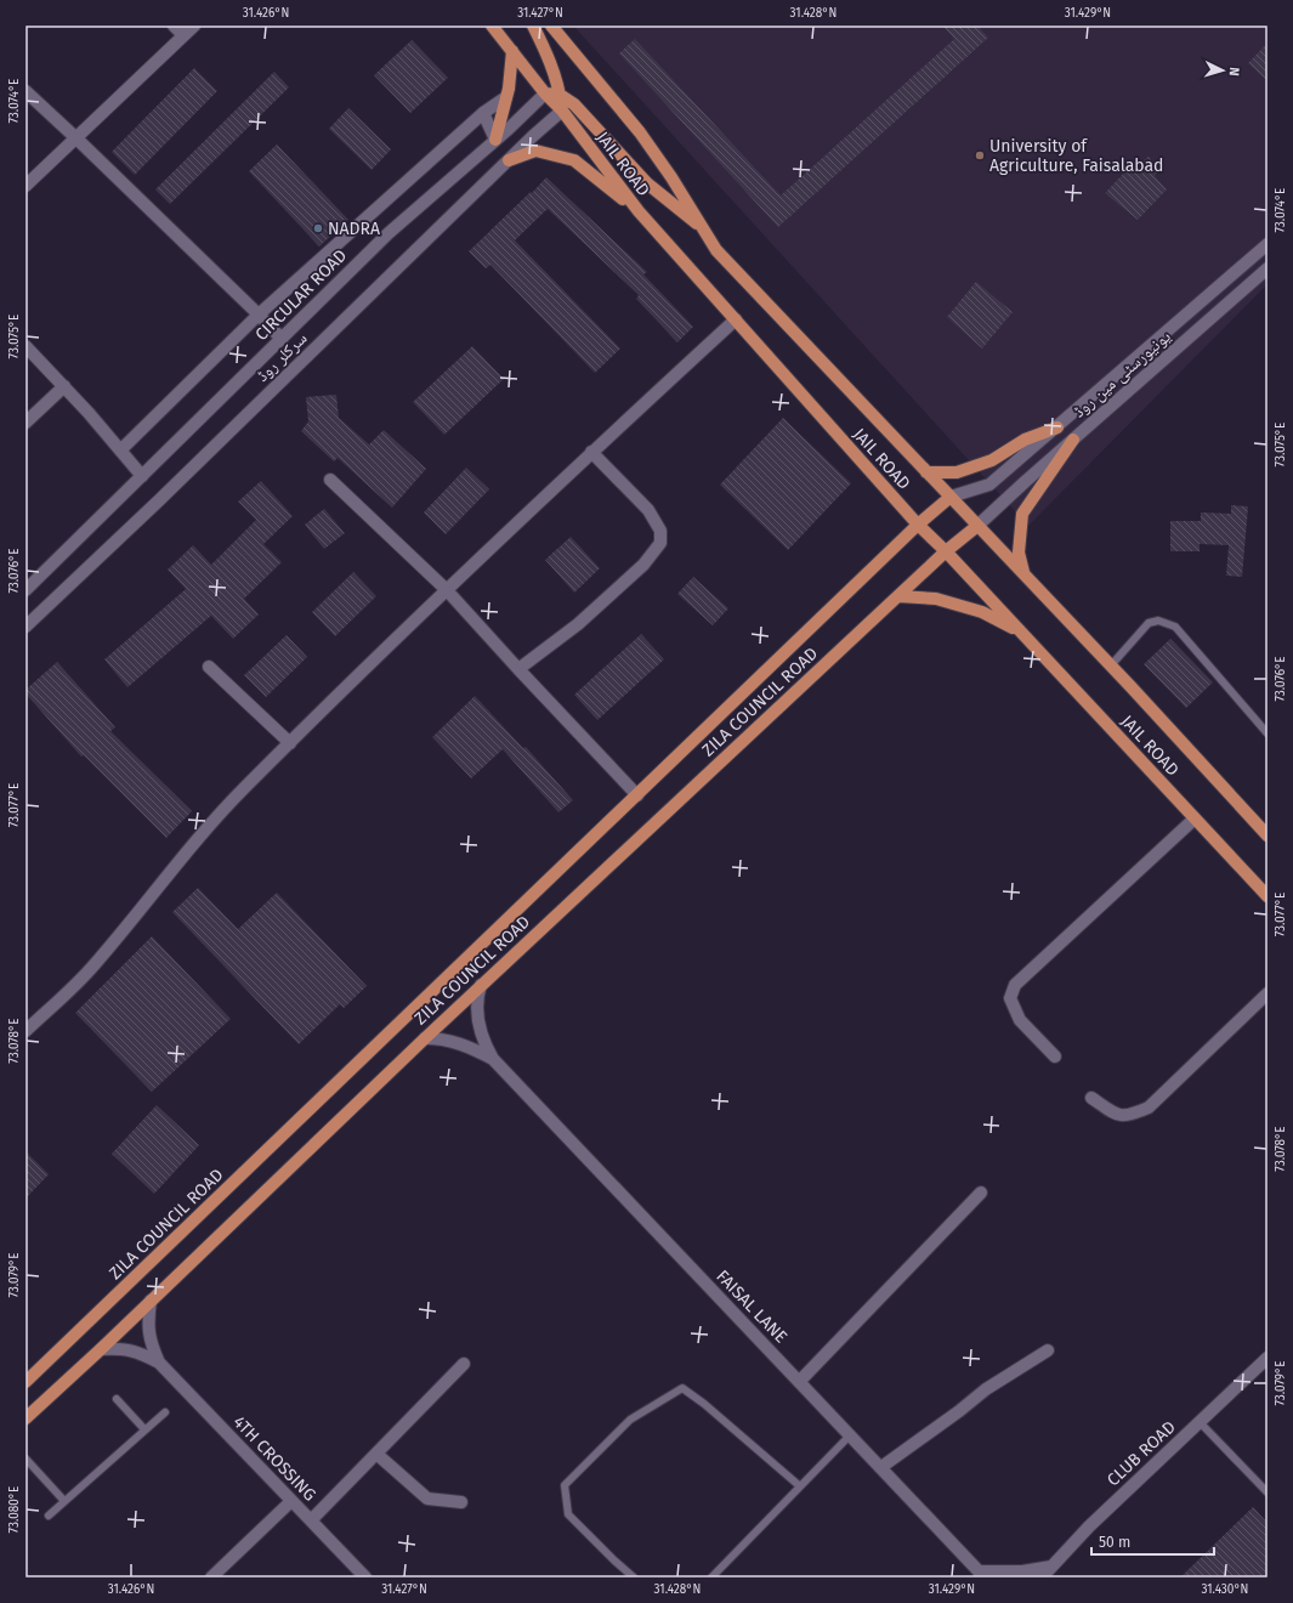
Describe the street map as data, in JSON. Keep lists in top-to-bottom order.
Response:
{
  "streets": {
    "main road": ["JAIL ROAD", "ZILA COUNCIL ROAD"],
    "street": [
      "CIRCULAR ROAD",
      "سرکلر روڈ",
      "یونیورسٹی مین روڈ",
      "FAISAL LANE",
      "CLUB ROAD",
      "4TH CROSSING"
    ]
  },
  "crossings": [
    ["JAIL ROAD", "CIRCULAR ROAD"],
    ["JAIL ROAD", "سرکلر روڈ"],
    ["JAIL ROAD", "یونیورسٹی مین روڈ"],
    ["JAIL ROAD", "ZILA COUNCIL ROAD"],
    ["یونیورسٹی مین روڈ", "ZILA COUNCIL ROAD"],
    ["ZILA COUNCIL ROAD", "FAISAL LANE"],
    ["ZILA COUNCIL ROAD", "4TH CROSSING"]
  ],
  "places": ["University of Agriculture, Faisalabad", "NADRA"],
  "scale_bar": "50 m",
  "north": "right",
  "coordinates": [
    "31.426°N",
    "31.427°N",
    "31.428°N",
    "31.429°N",
    "73.074°E",
    "73.075°E",
    "73.076°E",
    "73.077°E",
    "73.078°E",
    "73.079°E",
    "73.080°E",
    "31.430°N"
  ]
}
